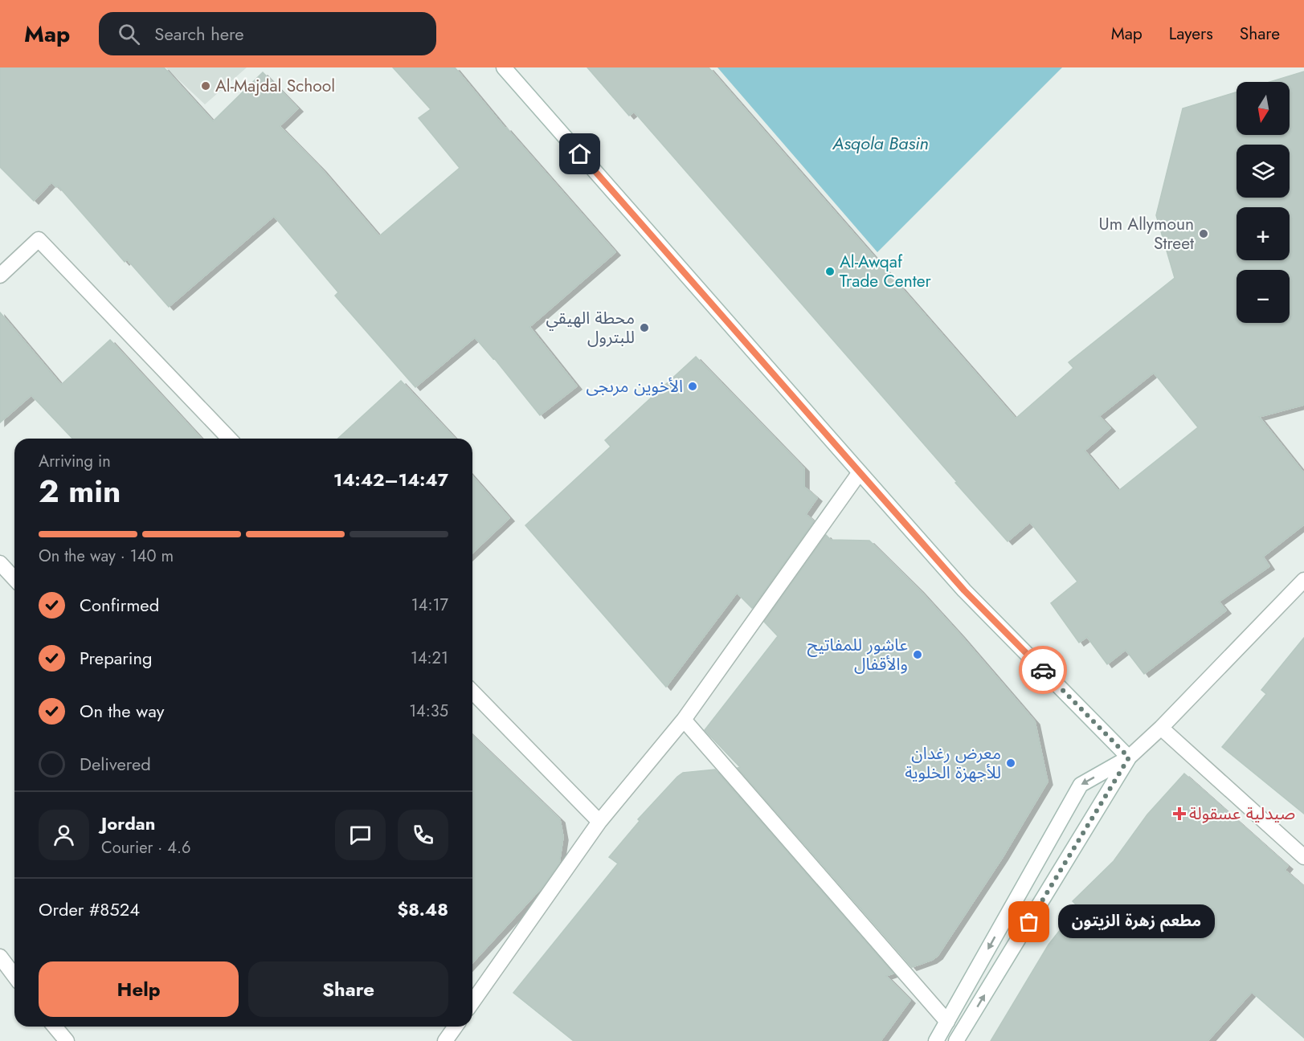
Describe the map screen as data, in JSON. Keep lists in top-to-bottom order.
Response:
{
  "water": ["Asqola Basin"],
  "places": {
    "other": [
      "Al-Majdal School",
      "Um Allymoun Street",
      "Al-Awqaf Trade Center",
      "محطة الهيقي للبترول",
      "الأخوين مرىجى",
      "عاشور للمفاتيح والأقفال",
      "معرض رغدان للأجهزة الخلوية",
      "مطعم زهرة الزيتون"
    ],
    "health": ["صيدلية عسقولة"]
  },
  "north": "bottom",
  "page": {
    "header": "Map",
    "search": "Search here",
    "nav": ["Map", "Layers", "Share"],
    "map_buttons": ["+", "−"],
    "heading": ["2 min", "Arriving in", "14:42–14:47"],
    "panel": [
      "Jordan",
      "Courier · 4.6",
      "Order #8524",
      "$8.48"
    ],
    "bar": "On the way · 140 m",
    "list": [
      ["Confirmed", "14:17"],
      ["Preparing", "14:21"],
      ["On the way", "14:35"],
      "Delivered"
    ],
    "bubble": "مطعم زهرة الزيتون",
    "buttons": ["Help", "Share"]
  }
}
